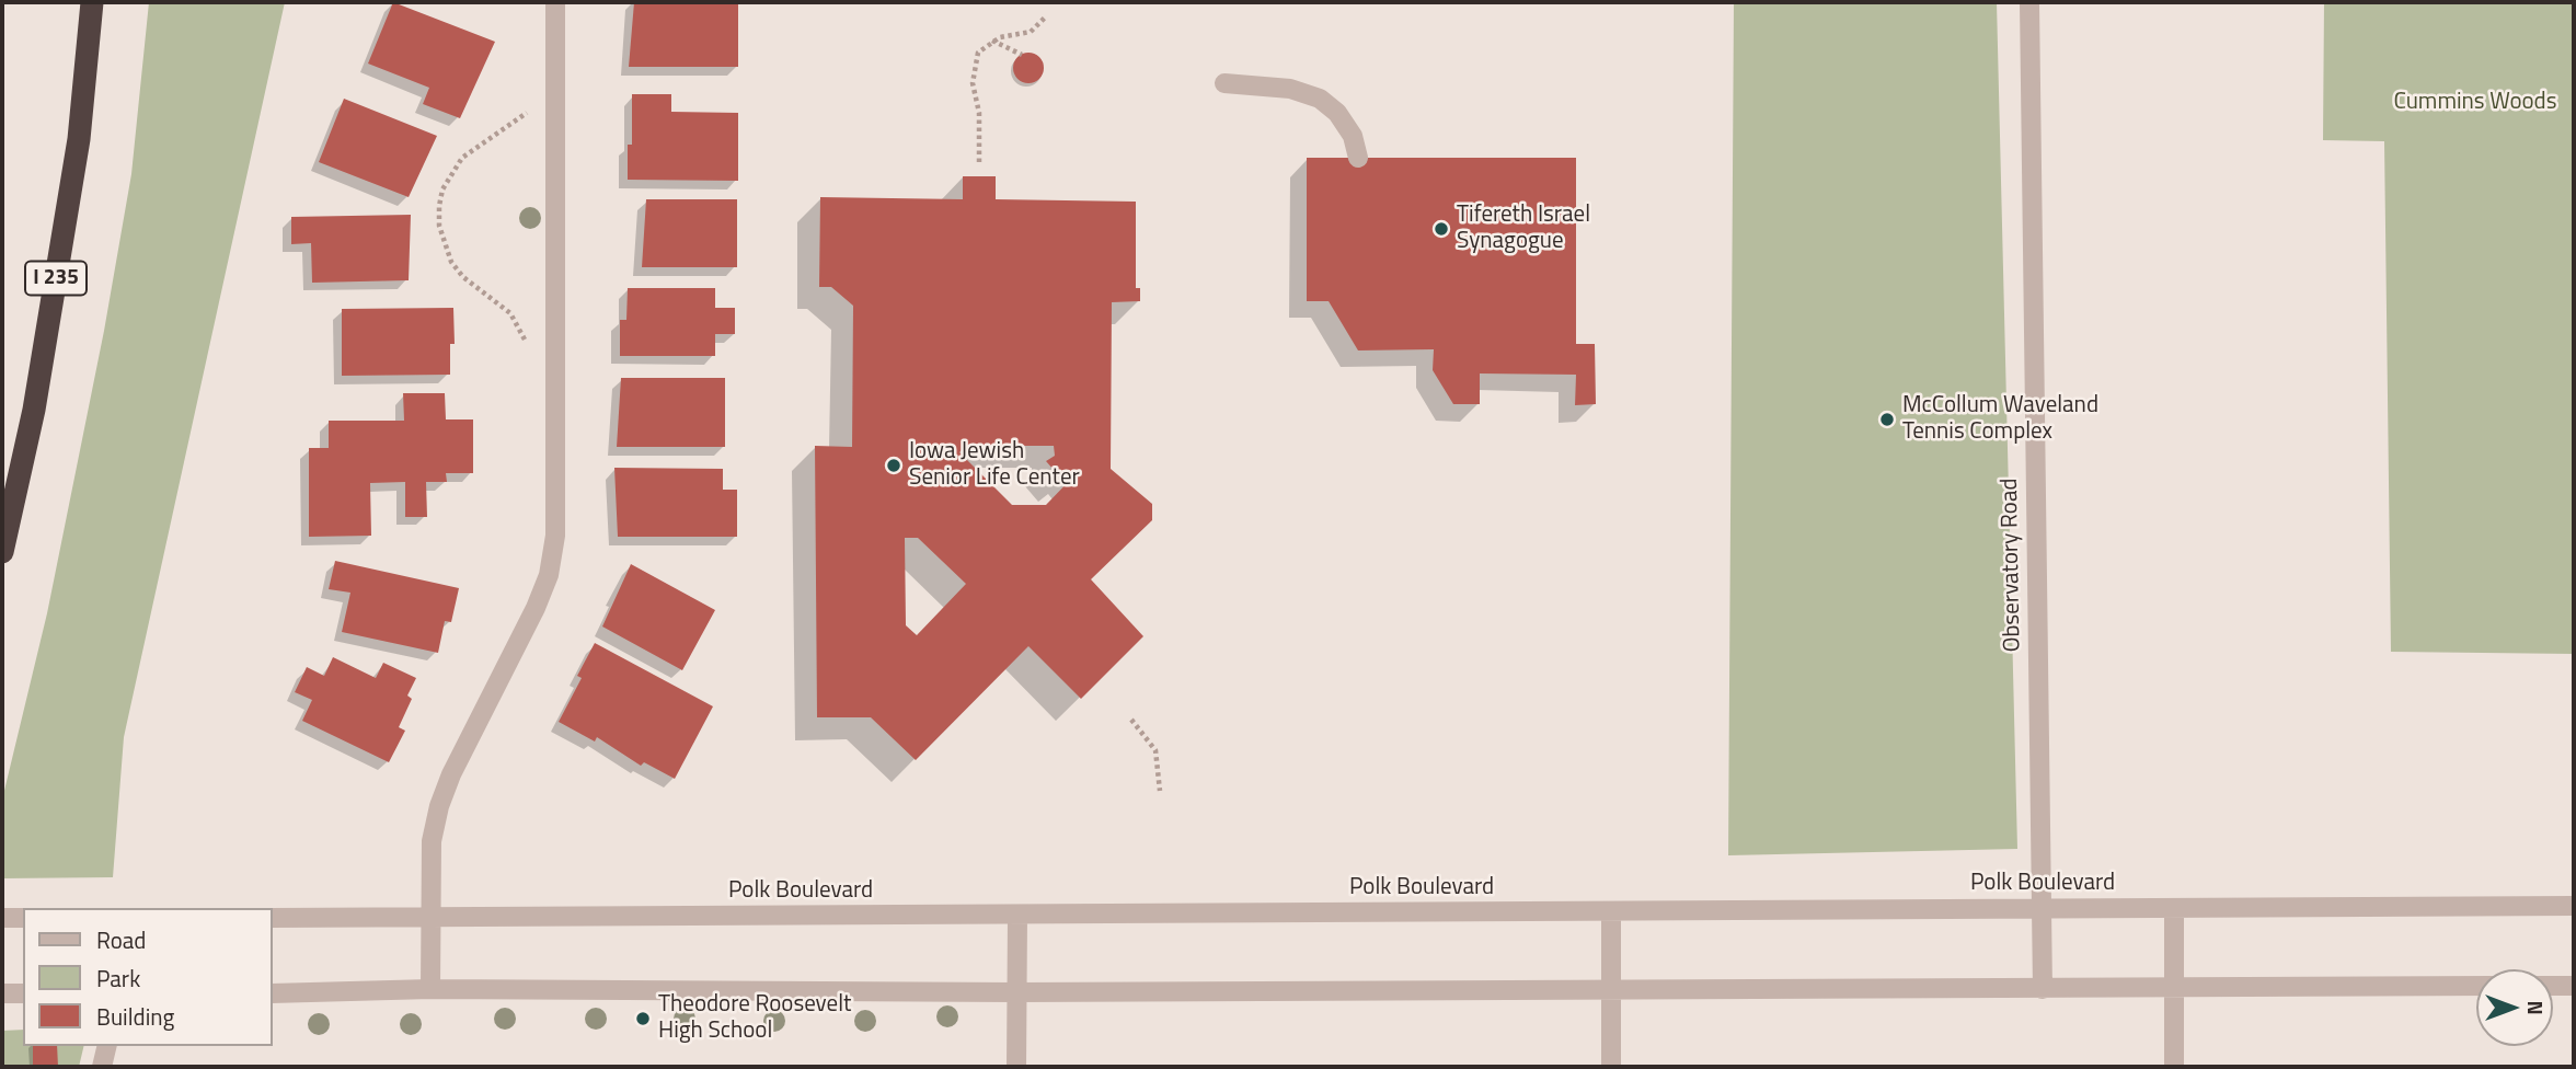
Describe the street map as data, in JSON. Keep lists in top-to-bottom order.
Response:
{
  "streets": {
    "highway": ["I 235"],
    "street": ["Observatory Road", "Polk Boulevard"]
  },
  "crossings": [
    ["Observatory Road", "Polk Boulevard"]
  ],
  "parks": ["Cummins Woods"],
  "places": [
    "Tifereth Israel Synagogue",
    "McCollum Waveland Tennis Complex",
    "Iowa Jewish Senior Life Center",
    "Theodore Roosevelt High School"
  ],
  "legend": ["Road", "Park", "Building"],
  "north": "right"
}
